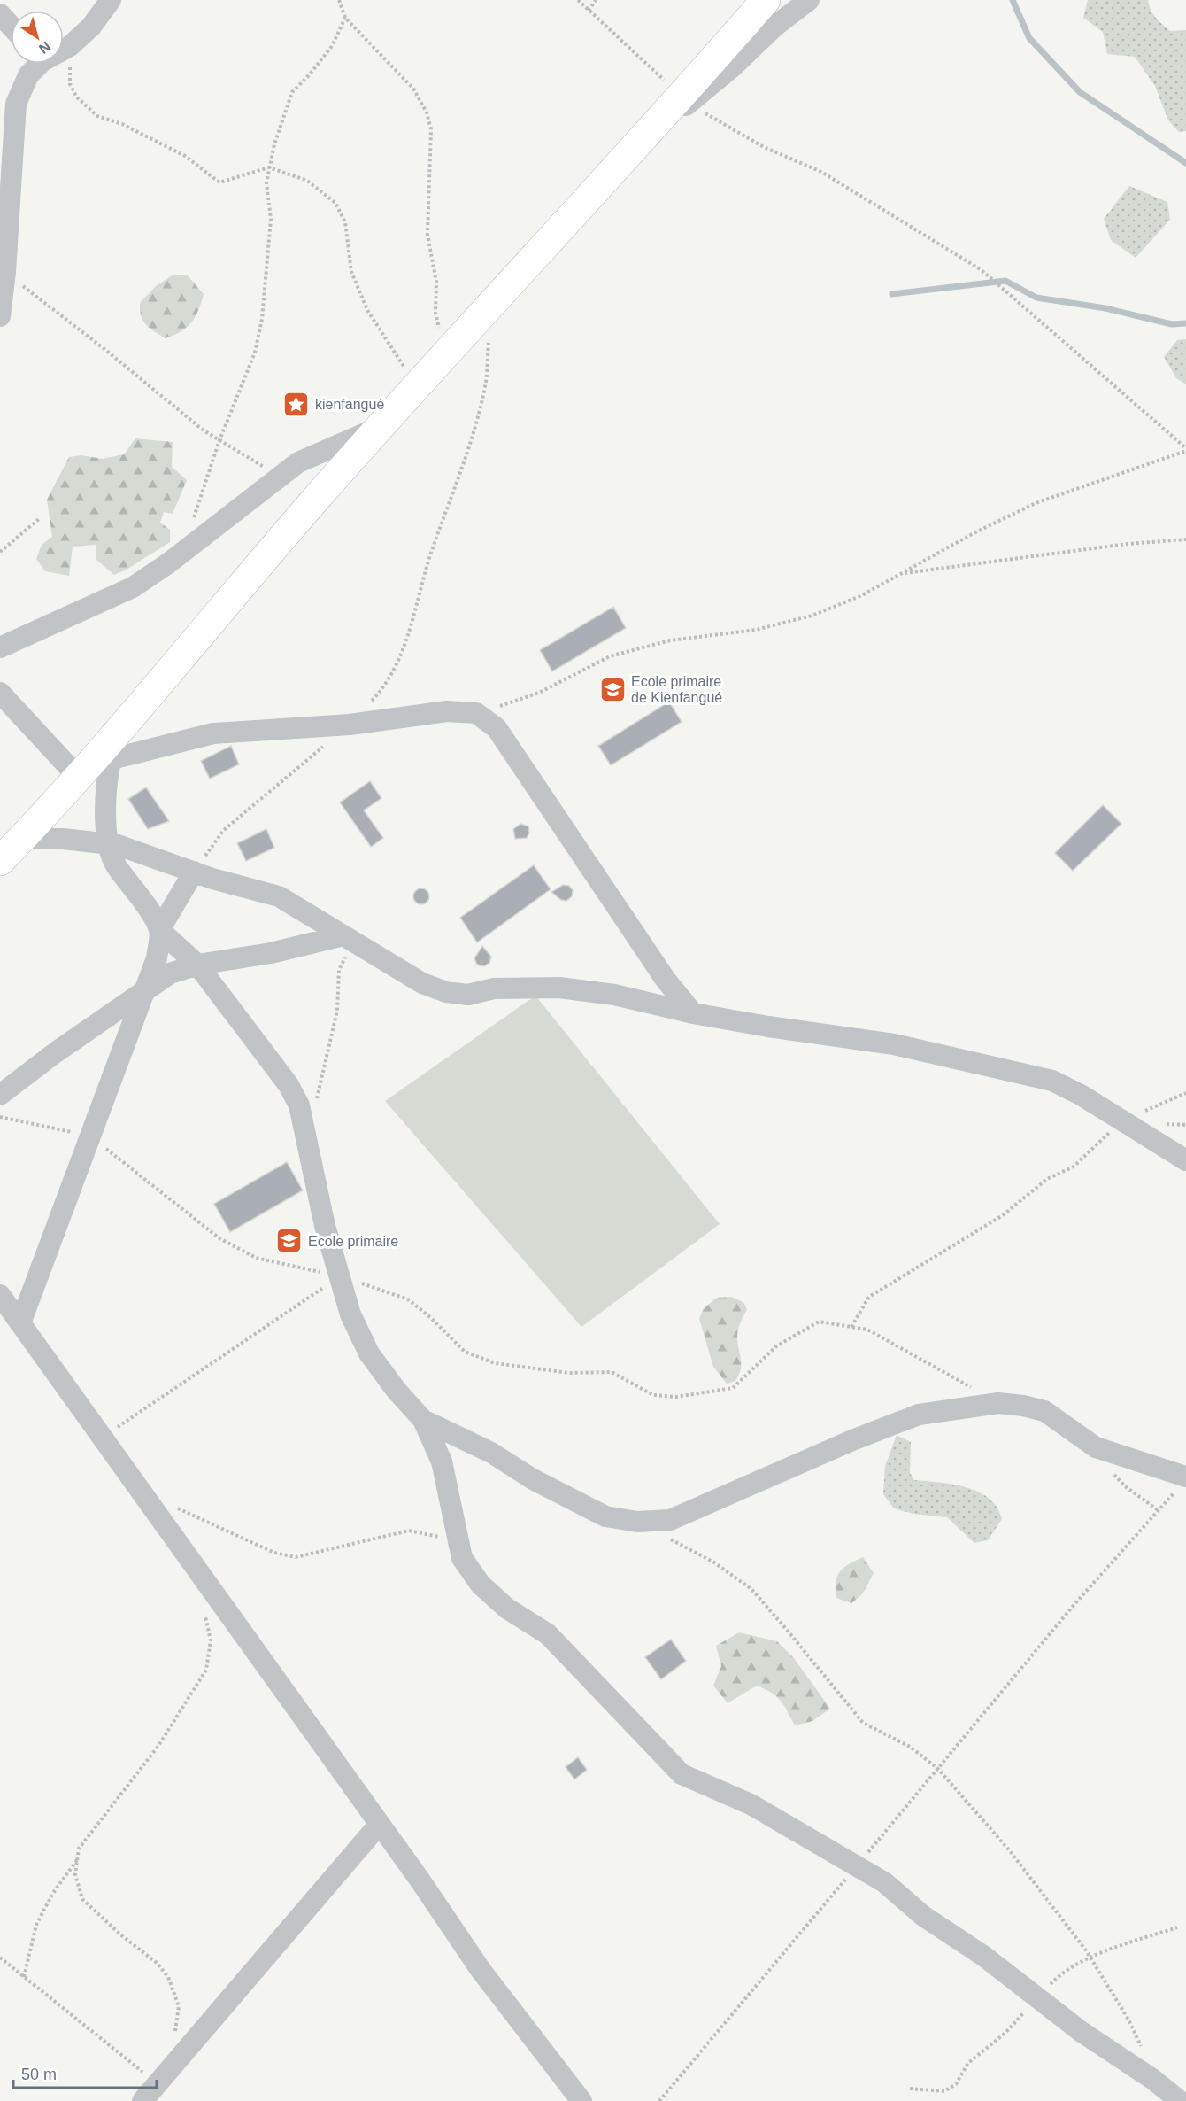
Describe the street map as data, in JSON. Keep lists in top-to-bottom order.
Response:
{
  "places": {
    "place": ["kienfangué"],
    "school or university": ["Ecole primaire de Kienfangué", "Ecole primaire"]
  },
  "scale_bar": "50 m",
  "north": "bottom right"
}
